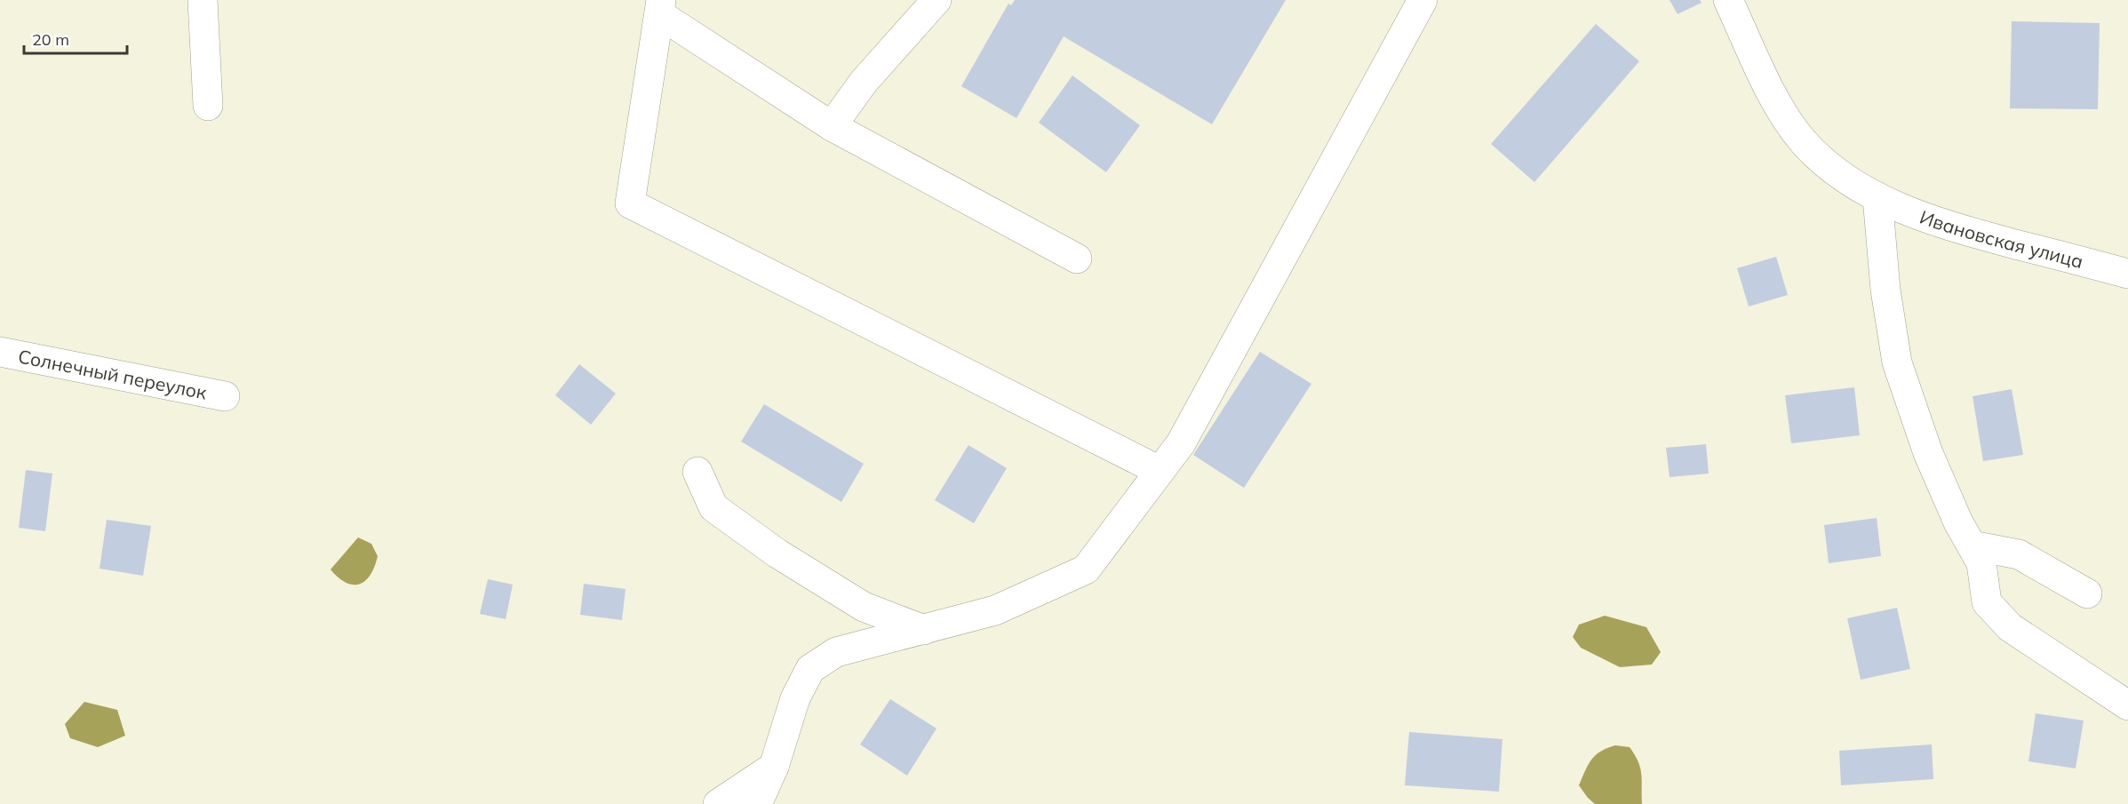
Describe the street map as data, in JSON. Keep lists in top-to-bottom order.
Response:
{
  "streets": {
    "street": ["Ивановская улица", "Солнечный переулок"]
  },
  "scale_bar": "20 m"
}
